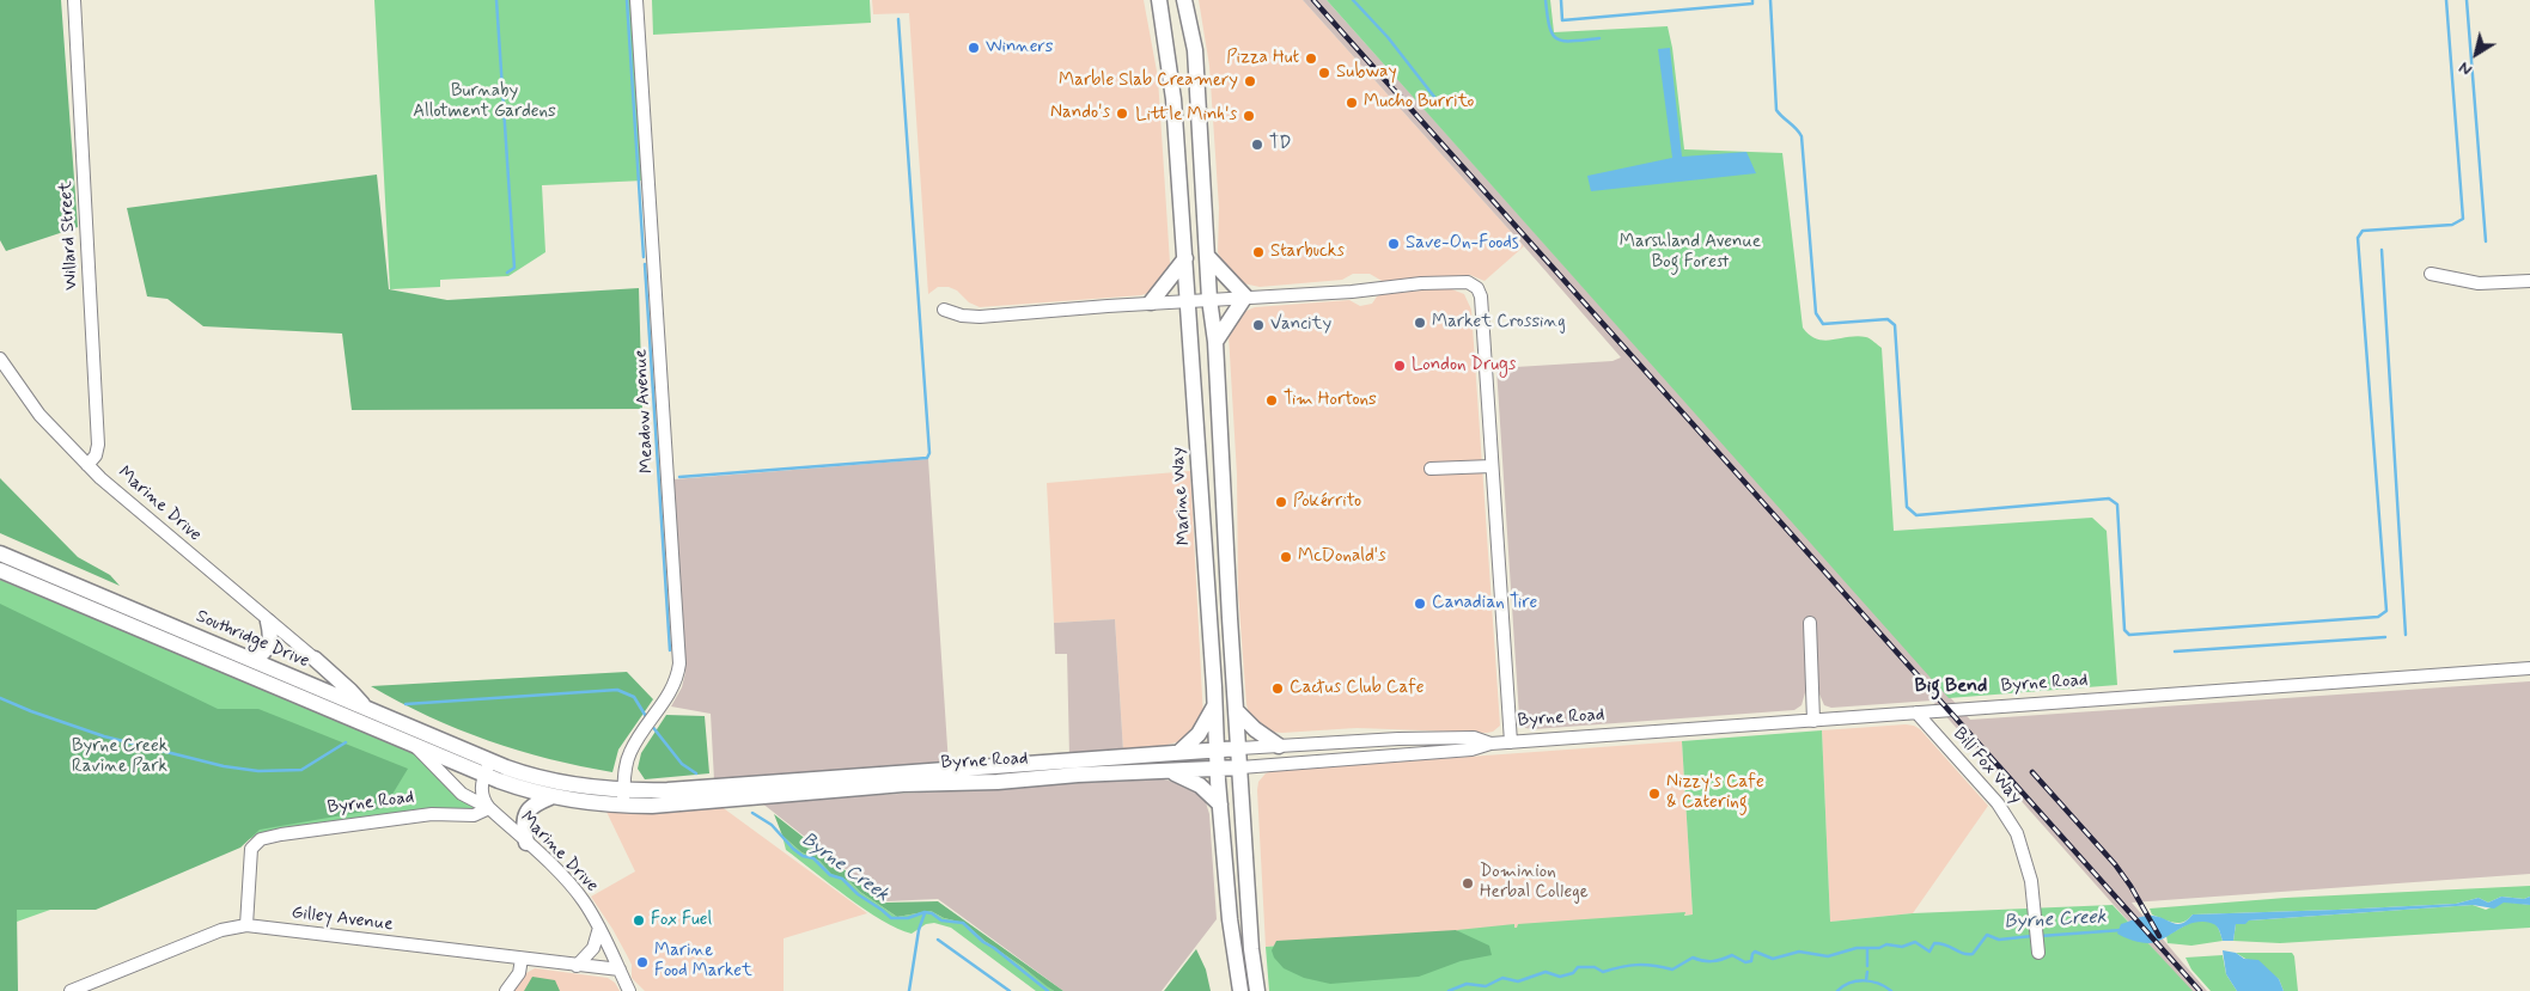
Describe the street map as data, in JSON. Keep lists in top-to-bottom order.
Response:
{
  "streets": {
    "main road": ["Marine Way", "Southridge Drive", "Byrne Road"],
    "street": [
      "Willard Street",
      "Meadow Avenue",
      "Marine Drive",
      "Bill Fox Way",
      "Gilley Avenue"
    ]
  },
  "crossings": [
    ["Willard Street", "Marine Drive"],
    ["Meadow Avenue", "Byrne Road"],
    ["Marine Way", "Byrne Road"],
    ["Marine Drive", "Southridge Drive"],
    ["Marine Drive", "Byrne Road"],
    ["Marine Drive", "Gilley Avenue"],
    ["Southridge Drive", "Byrne Road"],
    ["Byrne Road", "Bill Fox Way"],
    ["Byrne Road", "Gilley Avenue"]
  ],
  "districts": ["Big Bend"],
  "water": ["Byrne Creek"],
  "parks": ["Burnaby Allotment Gardens", "Marshland Avenue Bog Forest", "Byrne Creek Ravine Park"],
  "places": [
    "Winners",
    "Pizza Hut",
    "Subway",
    "Marble Slab Creamery",
    "Mucho Burrito",
    "Nando's",
    "Little Minh's",
    "TD",
    "Save-On-Foods",
    "Starbucks",
    "Market Crossing",
    "Vancity",
    "London Drugs",
    "Tim Hortons",
    "Pokérrito",
    "McDonald's",
    "Canadian Tire",
    "Cactus Club Cafe",
    "Nizzy's Cafe & Catering",
    "Dominion Herbal College",
    "Fox Fuel",
    "Marine Food Market"
  ],
  "north": "bottom left"
}
